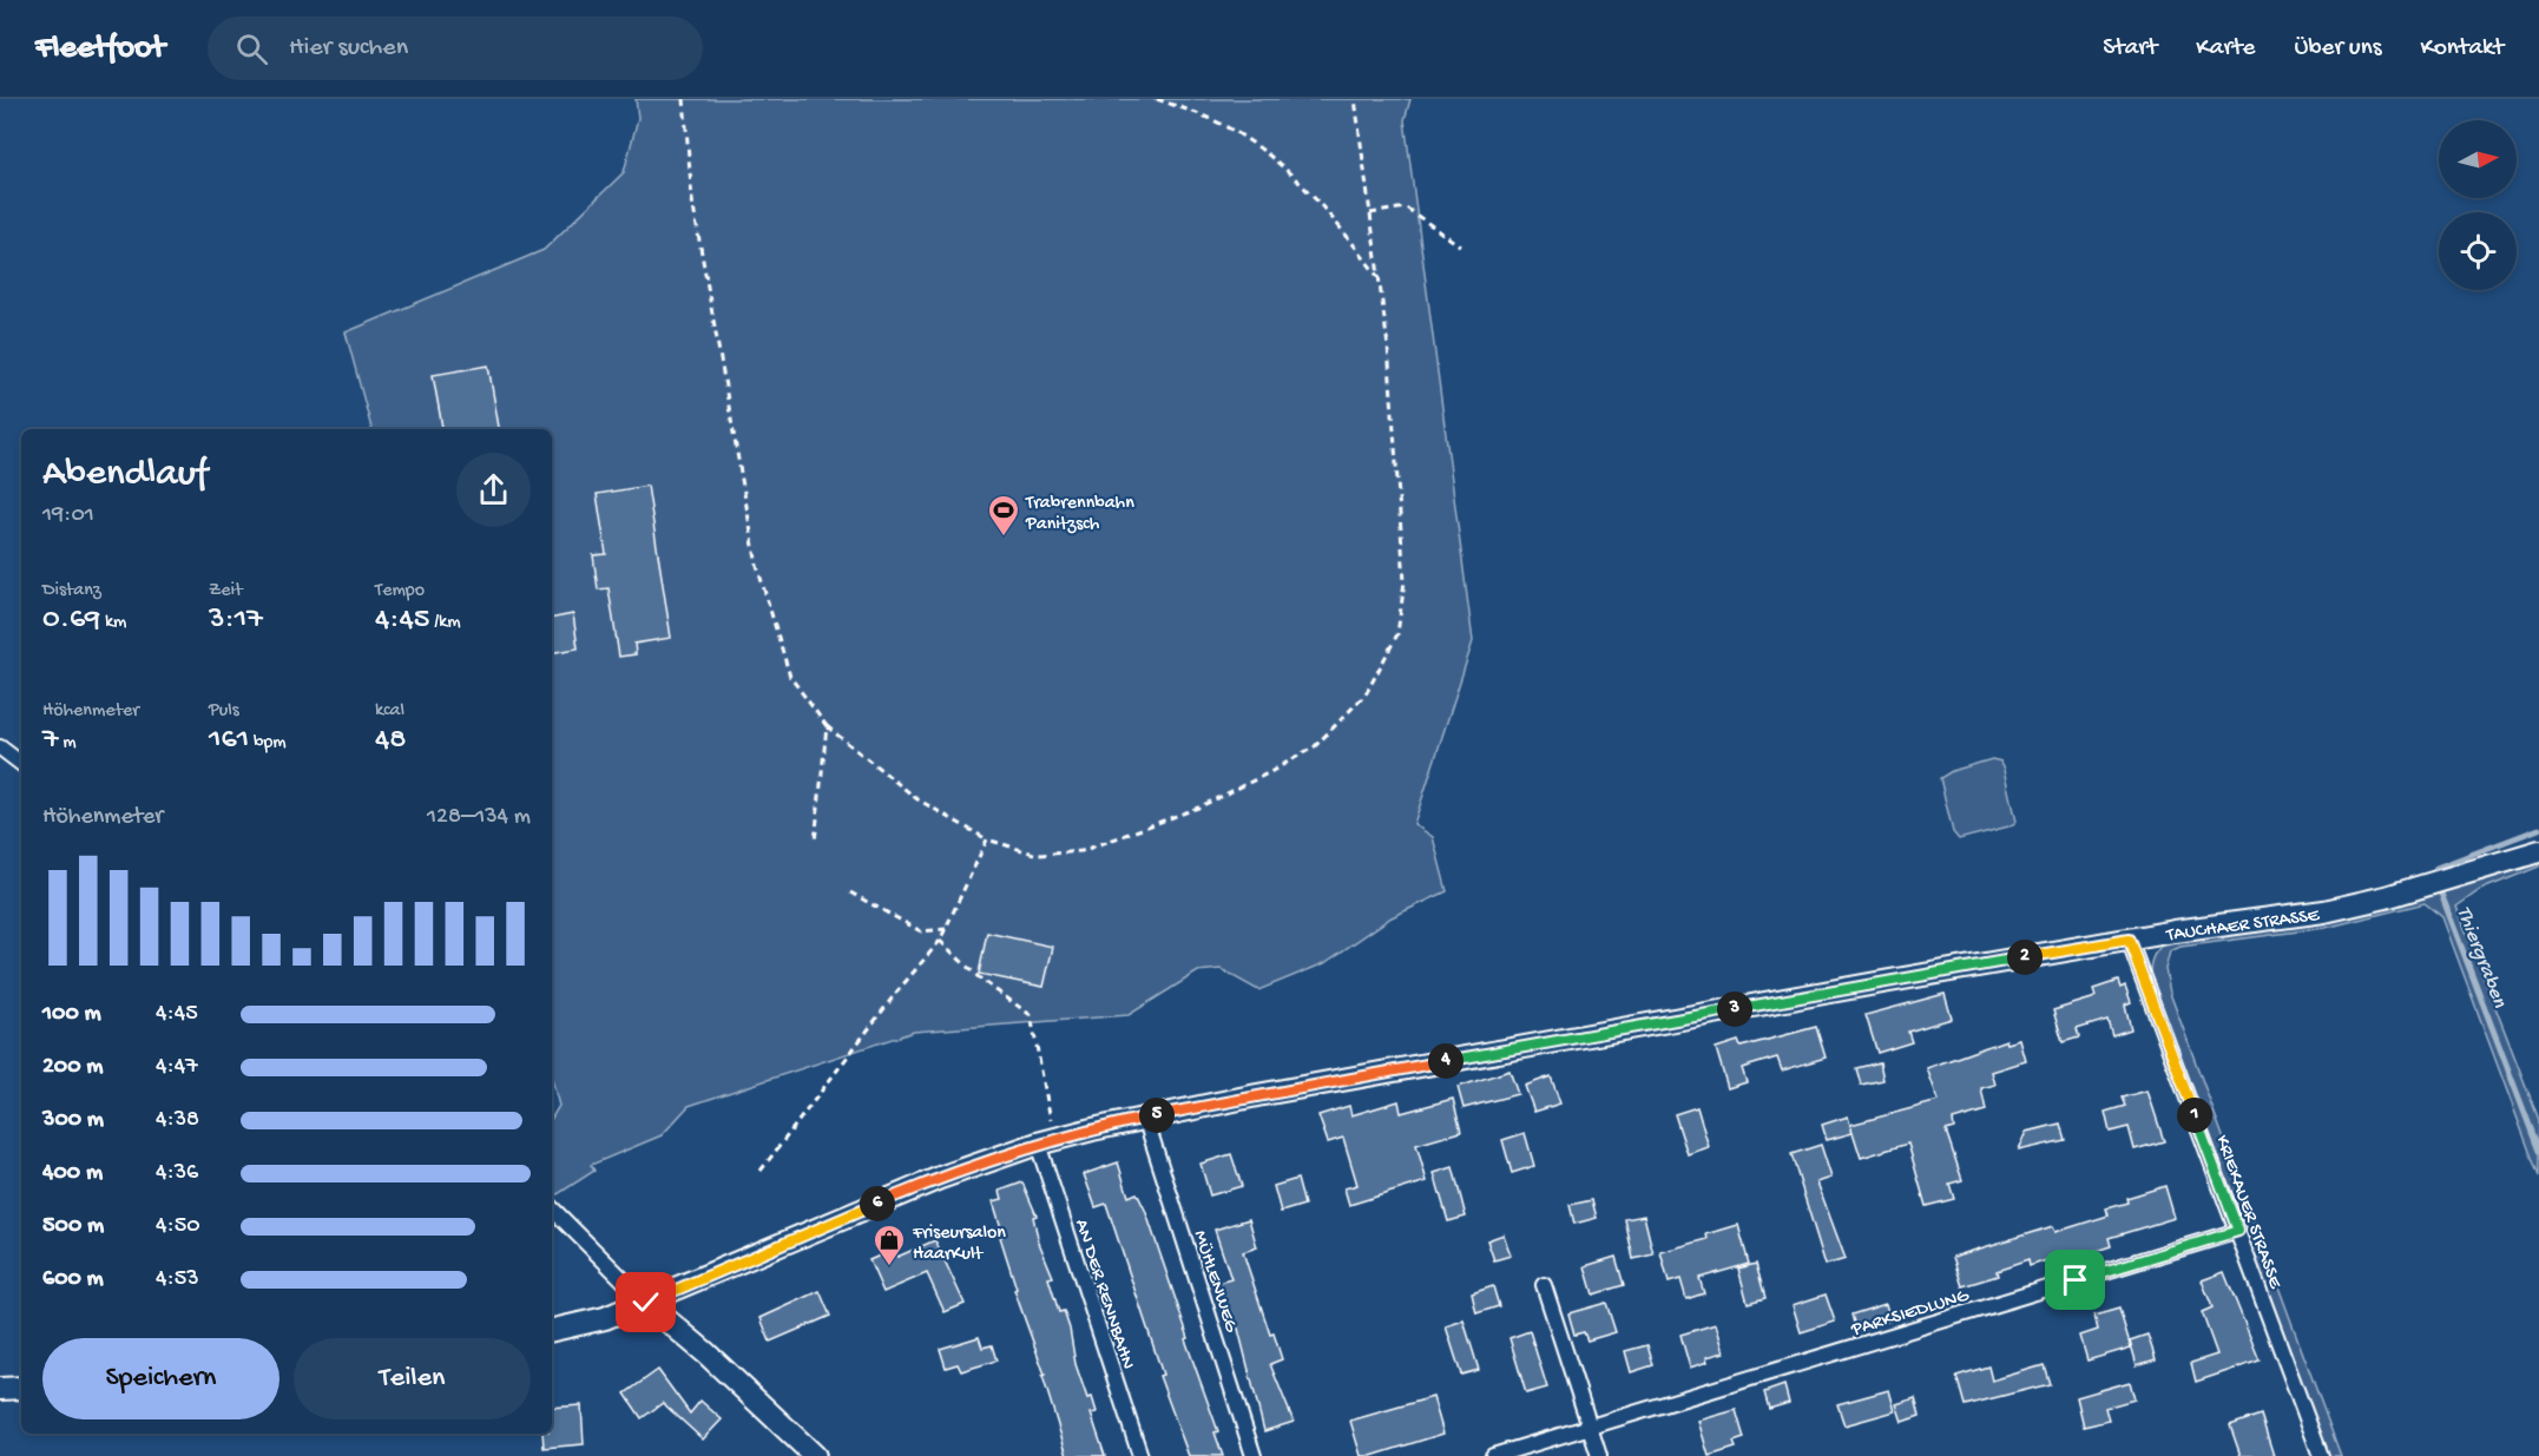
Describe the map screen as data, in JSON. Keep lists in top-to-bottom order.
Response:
{
  "streets": {
    "street": [
      "TAUCHAER STRASSE",
      "KRIEKAUER STRASSE",
      "MÜHLENWEG",
      "AN DER RENNBAHN",
      "PARKSIEDLUNG"
    ]
  },
  "crossings": [
    ["TAUCHAER STRASSE", "KRIEKAUER STRASSE"],
    ["TAUCHAER STRASSE", "MÜHLENWEG"],
    ["TAUCHAER STRASSE", "AN DER RENNBAHN"],
    ["KRIEKAUER STRASSE", "PARKSIEDLUNG"]
  ],
  "water": ["Thiergraben"],
  "places": {
    "sports": ["Trabrennbahn Panitzsch"],
    "shop": ["Friseursalon HaarKult"]
  },
  "north": "right",
  "page": {
    "header": "Fleetfoot",
    "search": "Hier suchen",
    "nav": [
      "Start",
      "Karte",
      "Über uns",
      "Kontakt"
    ],
    "heading": ["Abendlauf", "19:01"],
    "stats": [
      ["Distanz", "0.69 km"],
      ["Zeit", "3:17"],
      ["Tempo", "4:45 /km"],
      ["Höhenmeter", "7 m"],
      ["Puls", "161 bpm"],
      ["kcal", "48"]
    ],
    "chart": ["Höhenmeter", "128–134 m"],
    "pins": [
      "2",
      "3",
      "4",
      "1",
      "5",
      "6"
    ],
    "list": [
      {
        "name": "100 m",
        "note": "4:45"
      },
      {
        "name": "200 m",
        "note": "4:47"
      },
      {
        "name": "300 m",
        "note": "4:38"
      },
      {
        "name": "400 m",
        "note": "4:36"
      },
      {
        "name": "500 m",
        "note": "4:50"
      },
      {
        "name": "600 m",
        "note": "4:53"
      }
    ],
    "buttons": ["Speichern", "Teilen"]
  }
}
